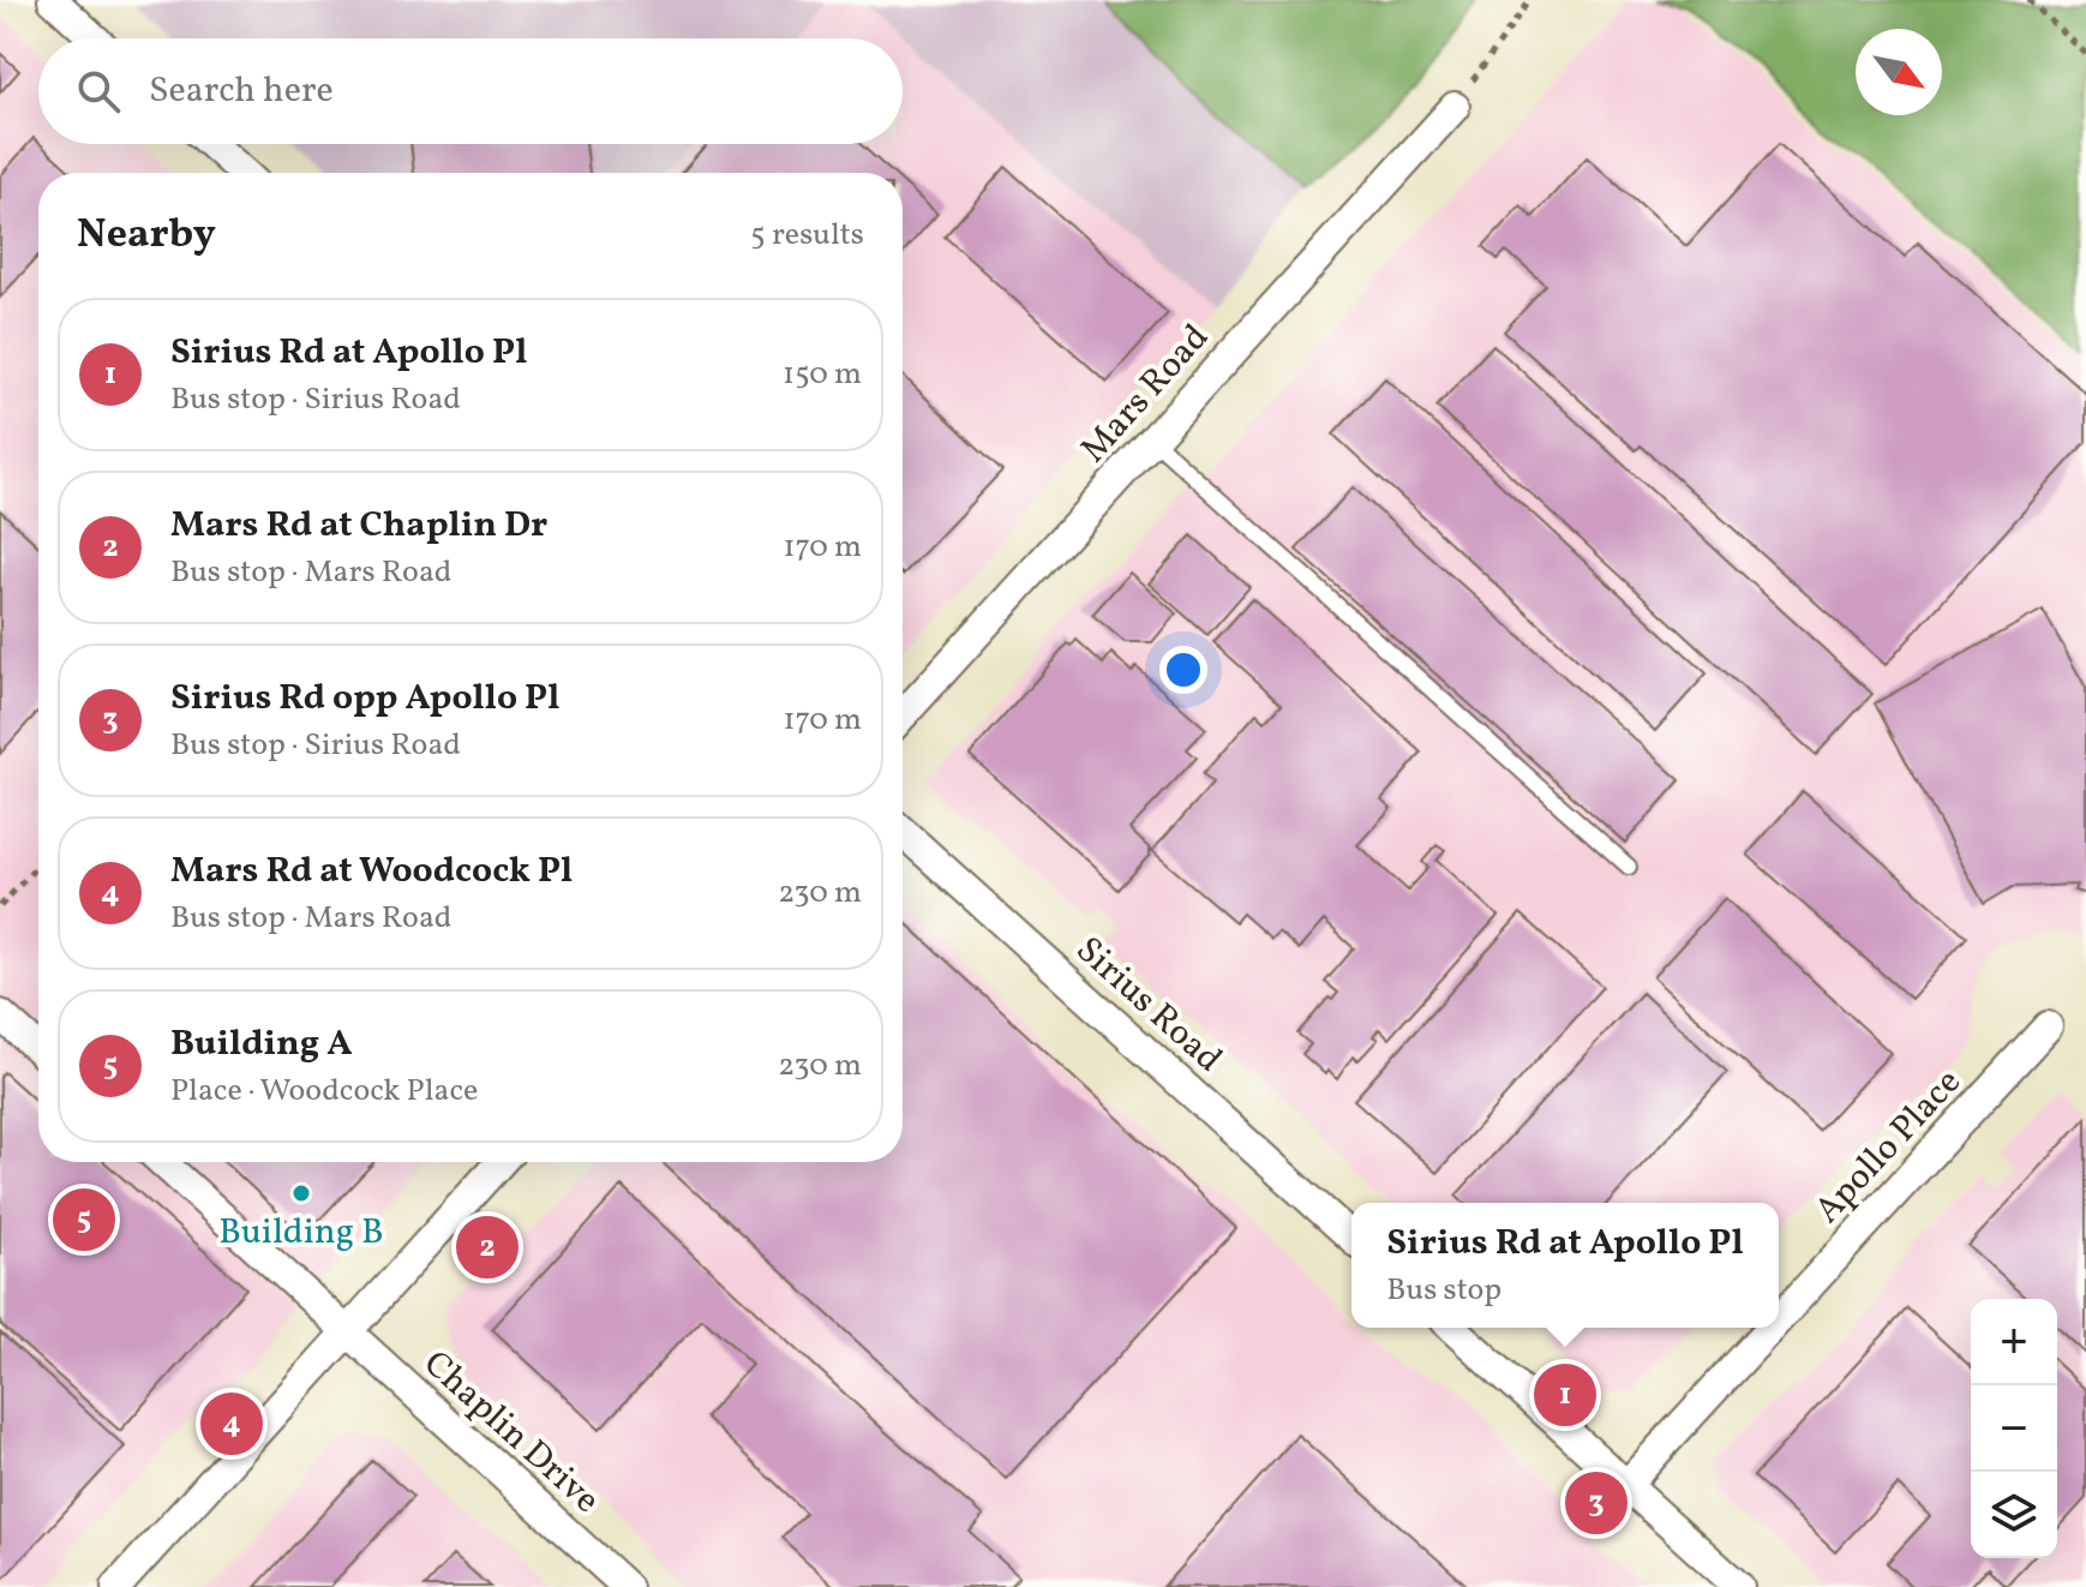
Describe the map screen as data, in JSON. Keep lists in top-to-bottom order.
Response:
{
  "streets": {
    "street": [
      "Mars Road",
      "Sirius Road",
      "Apollo Place",
      "Chaplin Drive"
    ]
  },
  "places": ["Building B"],
  "north": "bottom right",
  "page": {
    "search": "Search here",
    "heading": ["Nearby", "5 results"],
    "list": [
      {
        "mark": "1",
        "name": "Sirius Rd at Apollo Pl",
        "note": "Bus stop · Sirius Road",
        "value": "150 m"
      },
      {
        "mark": "2",
        "name": "Mars Rd at Chaplin Dr",
        "note": "Bus stop · Mars Road",
        "value": "170 m"
      },
      {
        "mark": "3",
        "name": "Sirius Rd opp Apollo Pl",
        "note": "Bus stop · Sirius Road",
        "value": "170 m"
      },
      {
        "mark": "4",
        "name": "Mars Rd at Woodcock Pl",
        "note": "Bus stop · Mars Road",
        "value": "230 m"
      },
      {
        "mark": "5",
        "name": "Building A",
        "note": "Place · Woodcock Place",
        "value": "230 m"
      }
    ],
    "pins": [
      "5",
      "2",
      "1",
      "4",
      "3"
    ],
    "popup": ["Sirius Rd at Apollo Pl", "Bus stop"],
    "map_buttons": ["+", "−"]
  }
}
